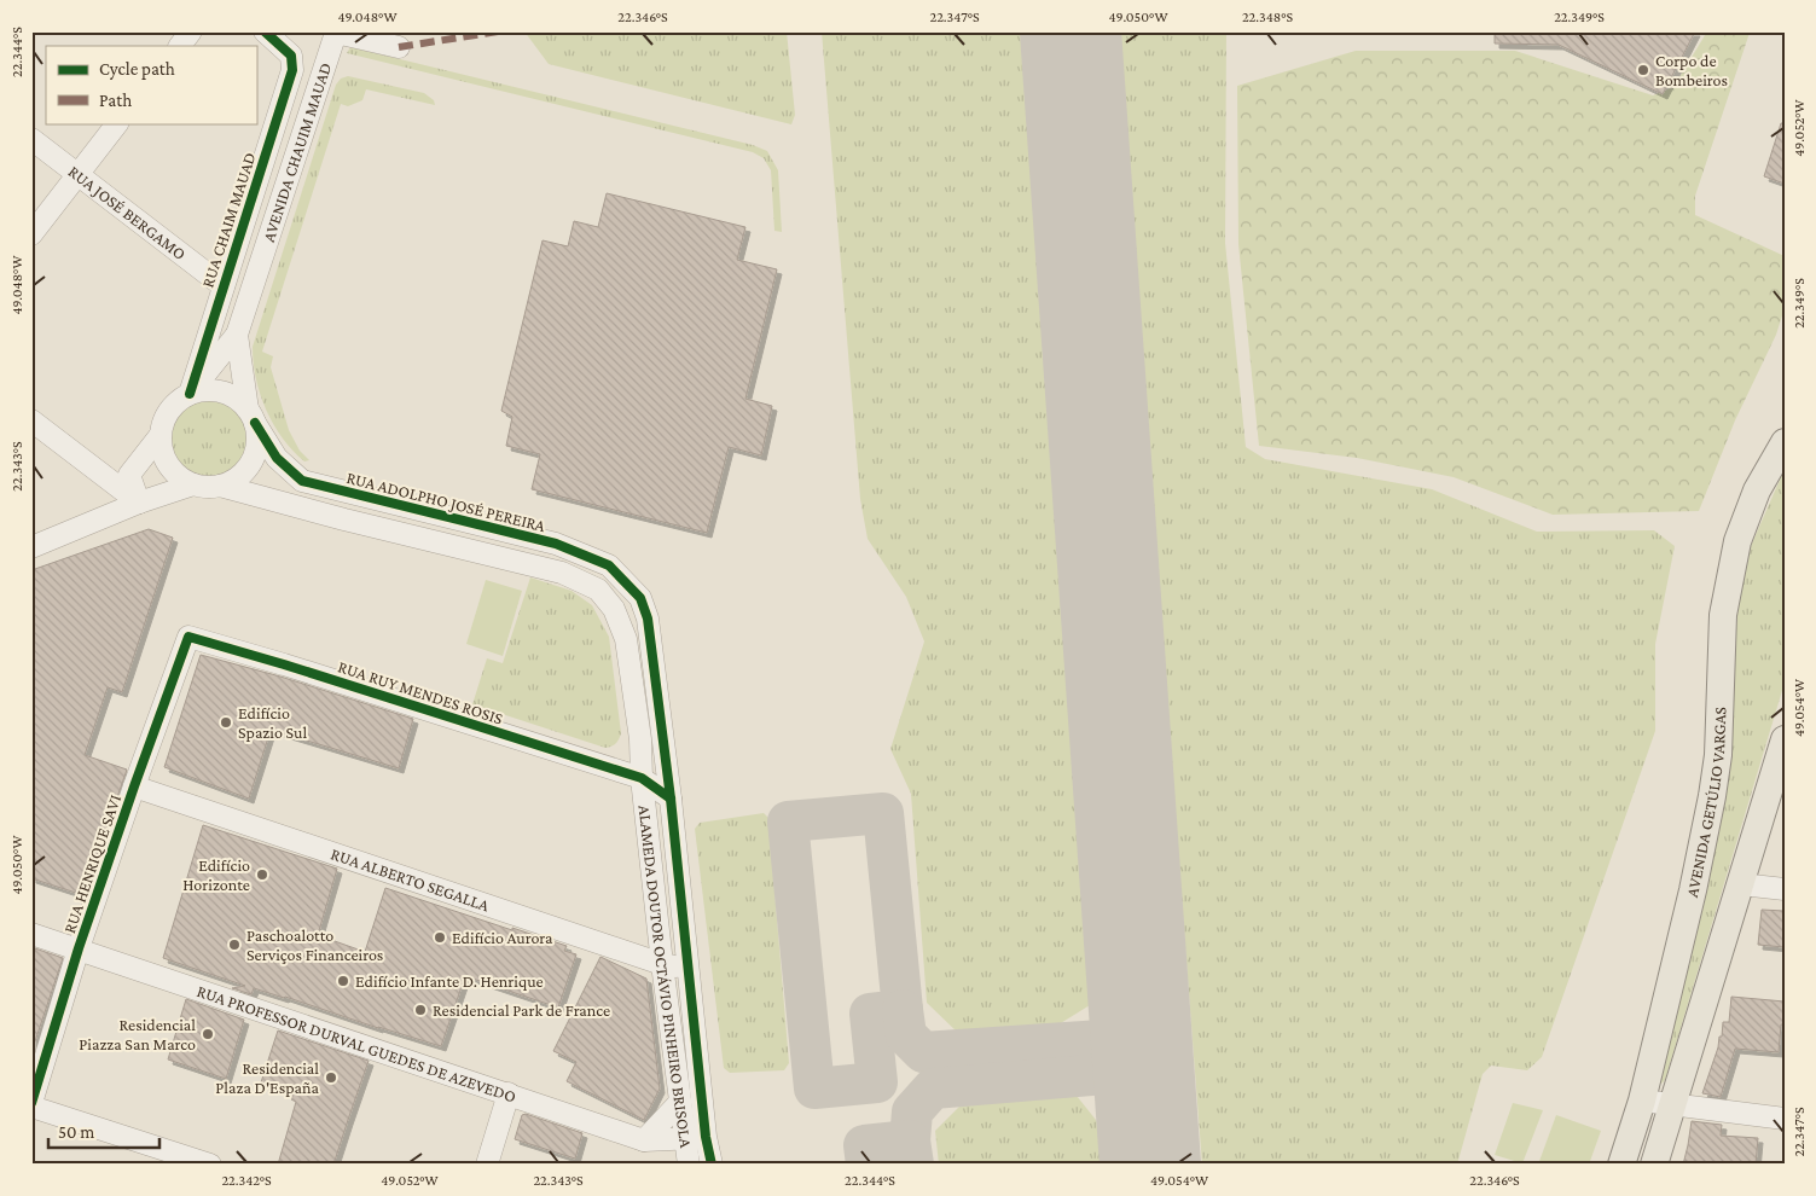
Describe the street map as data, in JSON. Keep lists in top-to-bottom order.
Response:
{
  "streets": {
    "main road": ["AVENIDA GETÚLIO VARGAS"],
    "street": [
      "AVENIDA CHAUIM MAUAD",
      "RUA JOSÉ BERGAMO",
      "RUA CHAIM MAUAD",
      "RUA ADOLPHO JOSÉ PEREIRA",
      "RUA RUY MENDES ROSIS",
      "RUA HENRIQUE SAVI",
      "RUA ALBERTO SEGALLA",
      "ALAMEDA DOUTOR OCTÁVIO PINHEIRO BRISOLA",
      "RUA PROFESSOR DURVAL GUEDES DE AZEVEDO"
    ]
  },
  "crossings": [
    ["AVENIDA CHAUIM MAUAD", "RUA CHAIM MAUAD"],
    ["AVENIDA CHAUIM MAUAD", "RUA ADOLPHO JOSÉ PEREIRA"],
    ["AVENIDA CHAUIM MAUAD", "ALAMEDA DOUTOR OCTÁVIO PINHEIRO BRISOLA"],
    ["RUA JOSÉ BERGAMO", "RUA CHAIM MAUAD"],
    ["RUA CHAIM MAUAD", "RUA ADOLPHO JOSÉ PEREIRA"],
    ["RUA CHAIM MAUAD", "ALAMEDA DOUTOR OCTÁVIO PINHEIRO BRISOLA"],
    ["RUA ADOLPHO JOSÉ PEREIRA", "ALAMEDA DOUTOR OCTÁVIO PINHEIRO BRISOLA"],
    ["RUA RUY MENDES ROSIS", "RUA HENRIQUE SAVI"],
    ["RUA RUY MENDES ROSIS", "ALAMEDA DOUTOR OCTÁVIO PINHEIRO BRISOLA"],
    ["RUA HENRIQUE SAVI", "RUA ALBERTO SEGALLA"],
    ["RUA HENRIQUE SAVI", "RUA PROFESSOR DURVAL GUEDES DE AZEVEDO"],
    ["RUA ALBERTO SEGALLA", "ALAMEDA DOUTOR OCTÁVIO PINHEIRO BRISOLA"],
    ["ALAMEDA DOUTOR OCTÁVIO PINHEIRO BRISOLA", "RUA PROFESSOR DURVAL GUEDES DE AZEVEDO"]
  ],
  "places": [
    "Corpo de Bombeiros",
    "Edifício Spazio Sul",
    "Edifício Horizonte",
    "Edifício Aurora",
    "Paschoalotto Serviços Financeiros",
    "Edifício Infante D. Henrique",
    "Residencial Park de France",
    "Residencial Piazza San Marco",
    "Residencial Plaza D'España"
  ],
  "legend": ["Cycle path", "Path"],
  "scale_bar": "50 m",
  "coordinates": [
    "49.048°W",
    "22.346°S",
    "22.347°S",
    "49.050°W",
    "22.348°S",
    "22.349°S",
    "22.344°S",
    "49.052°W",
    "22.343°S",
    "49.054°W",
    "22.342°S"
  ]
}
